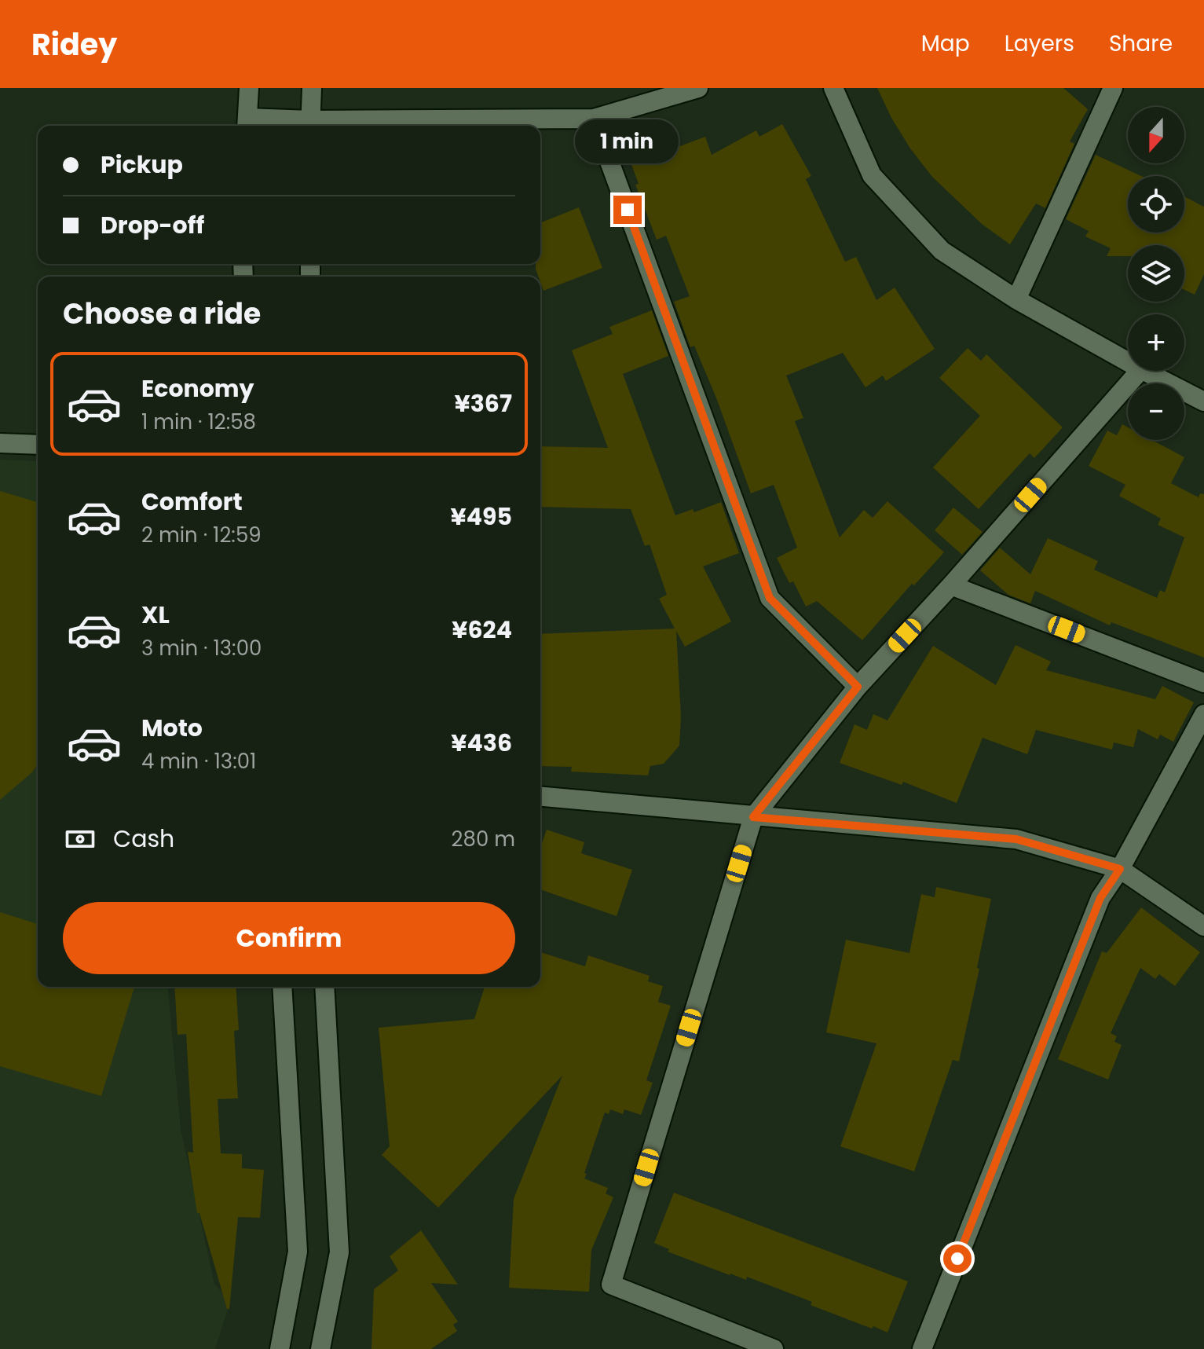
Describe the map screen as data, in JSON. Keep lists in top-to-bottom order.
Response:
{
  "north": "bottom",
  "page": {
    "header": "Ridey",
    "nav": ["Map", "Layers", "Share"],
    "map_buttons": ["+", "−"],
    "bubble": "1 min",
    "banner": ["Pickup", "Drop-off"],
    "heading": "Choose a ride",
    "list": [
      {
        "name": "Economy",
        "note": "1 min · 12:58",
        "value": "¥367"
      },
      {
        "name": "Comfort",
        "note": "2 min · 12:59",
        "value": "¥495"
      },
      {
        "name": "XL",
        "note": "3 min · 13:00",
        "value": "¥624"
      },
      {
        "name": "Moto",
        "note": "4 min · 13:01",
        "value": "¥436"
      }
    ],
    "pay": ["Cash", "280 m"],
    "buttons": "Confirm"
  }
}
